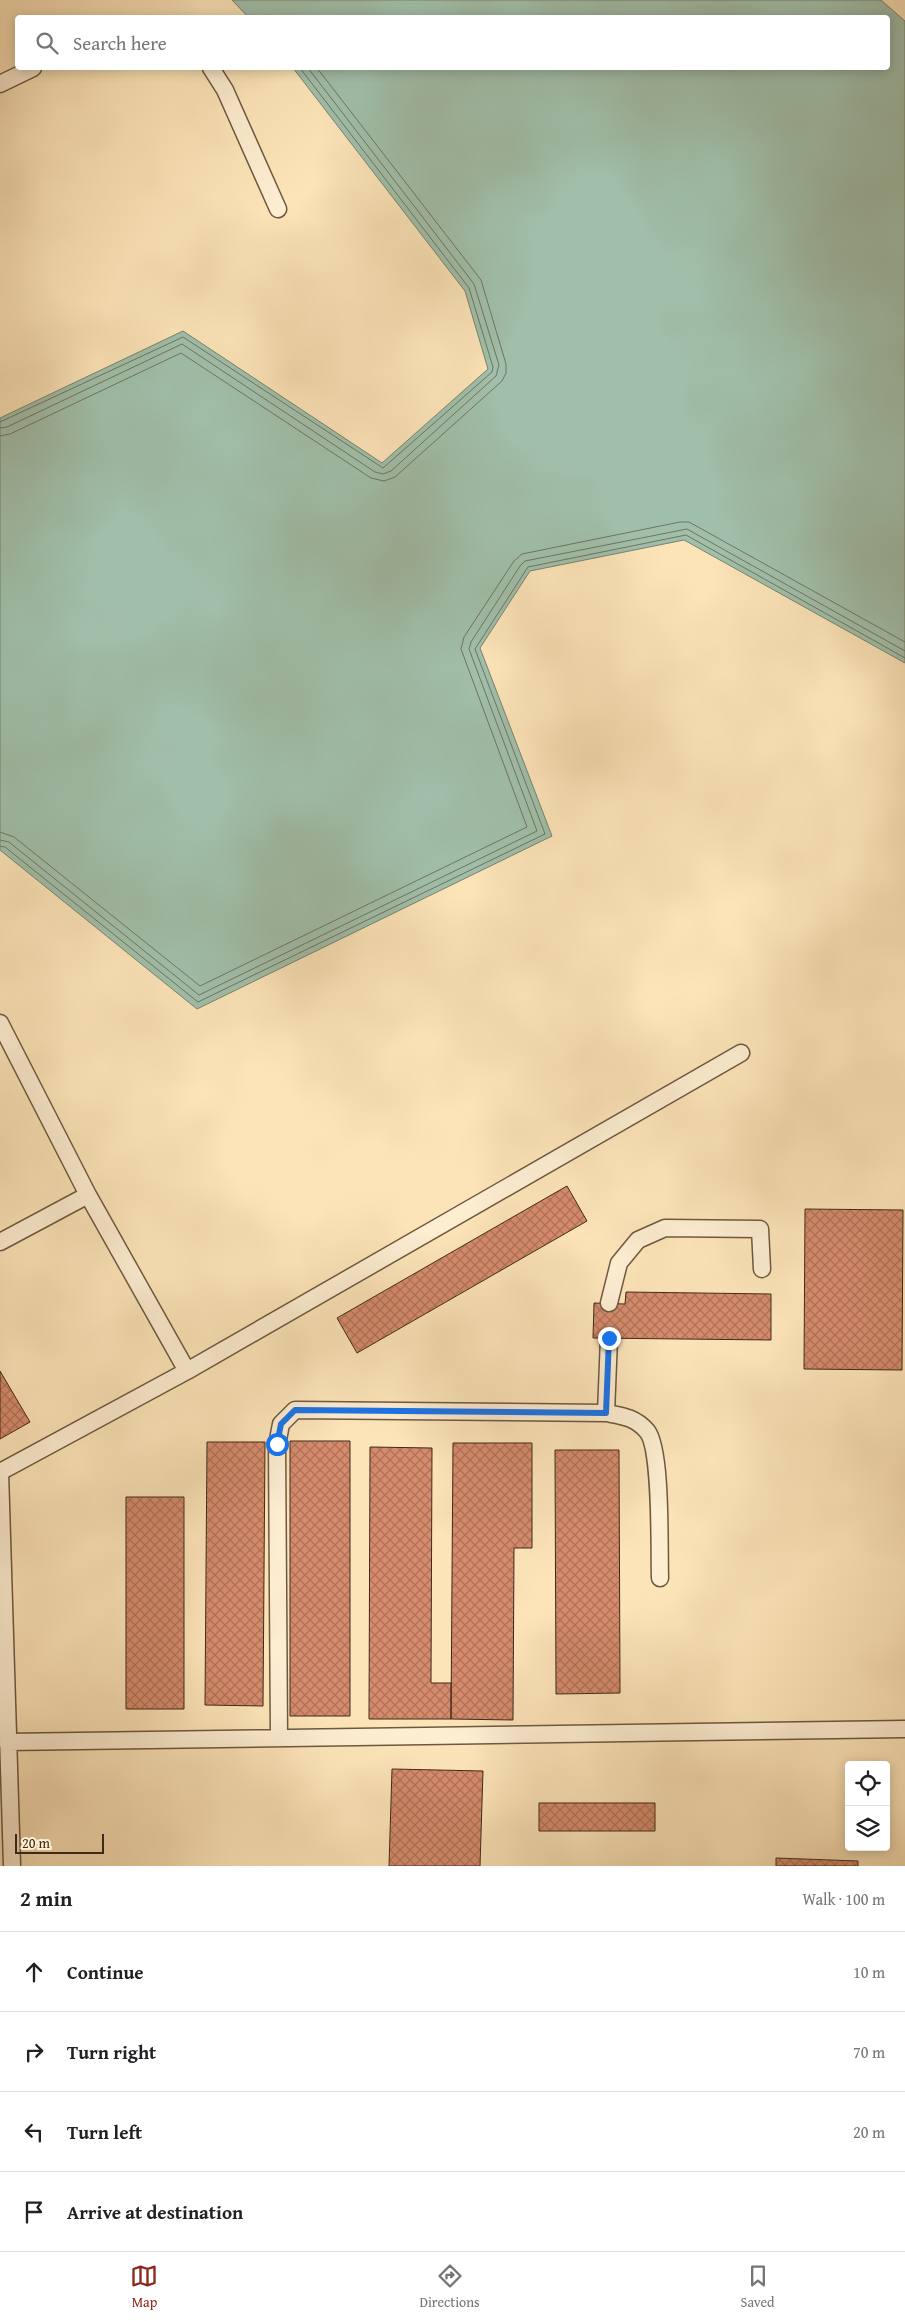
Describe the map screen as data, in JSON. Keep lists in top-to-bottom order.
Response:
{
  "scale_bar": "20 m",
  "page": {
    "search": "Search here",
    "scale": "20 m",
    "heading": ["2 min", "Walk · 100 m"],
    "list": [
      ["Continue", "10 m"],
      ["Turn right", "70 m"],
      ["Turn left", "20 m"],
      "Arrive at destination"
    ],
    "nav": ["Map", "Directions", "Saved"]
  }
}
